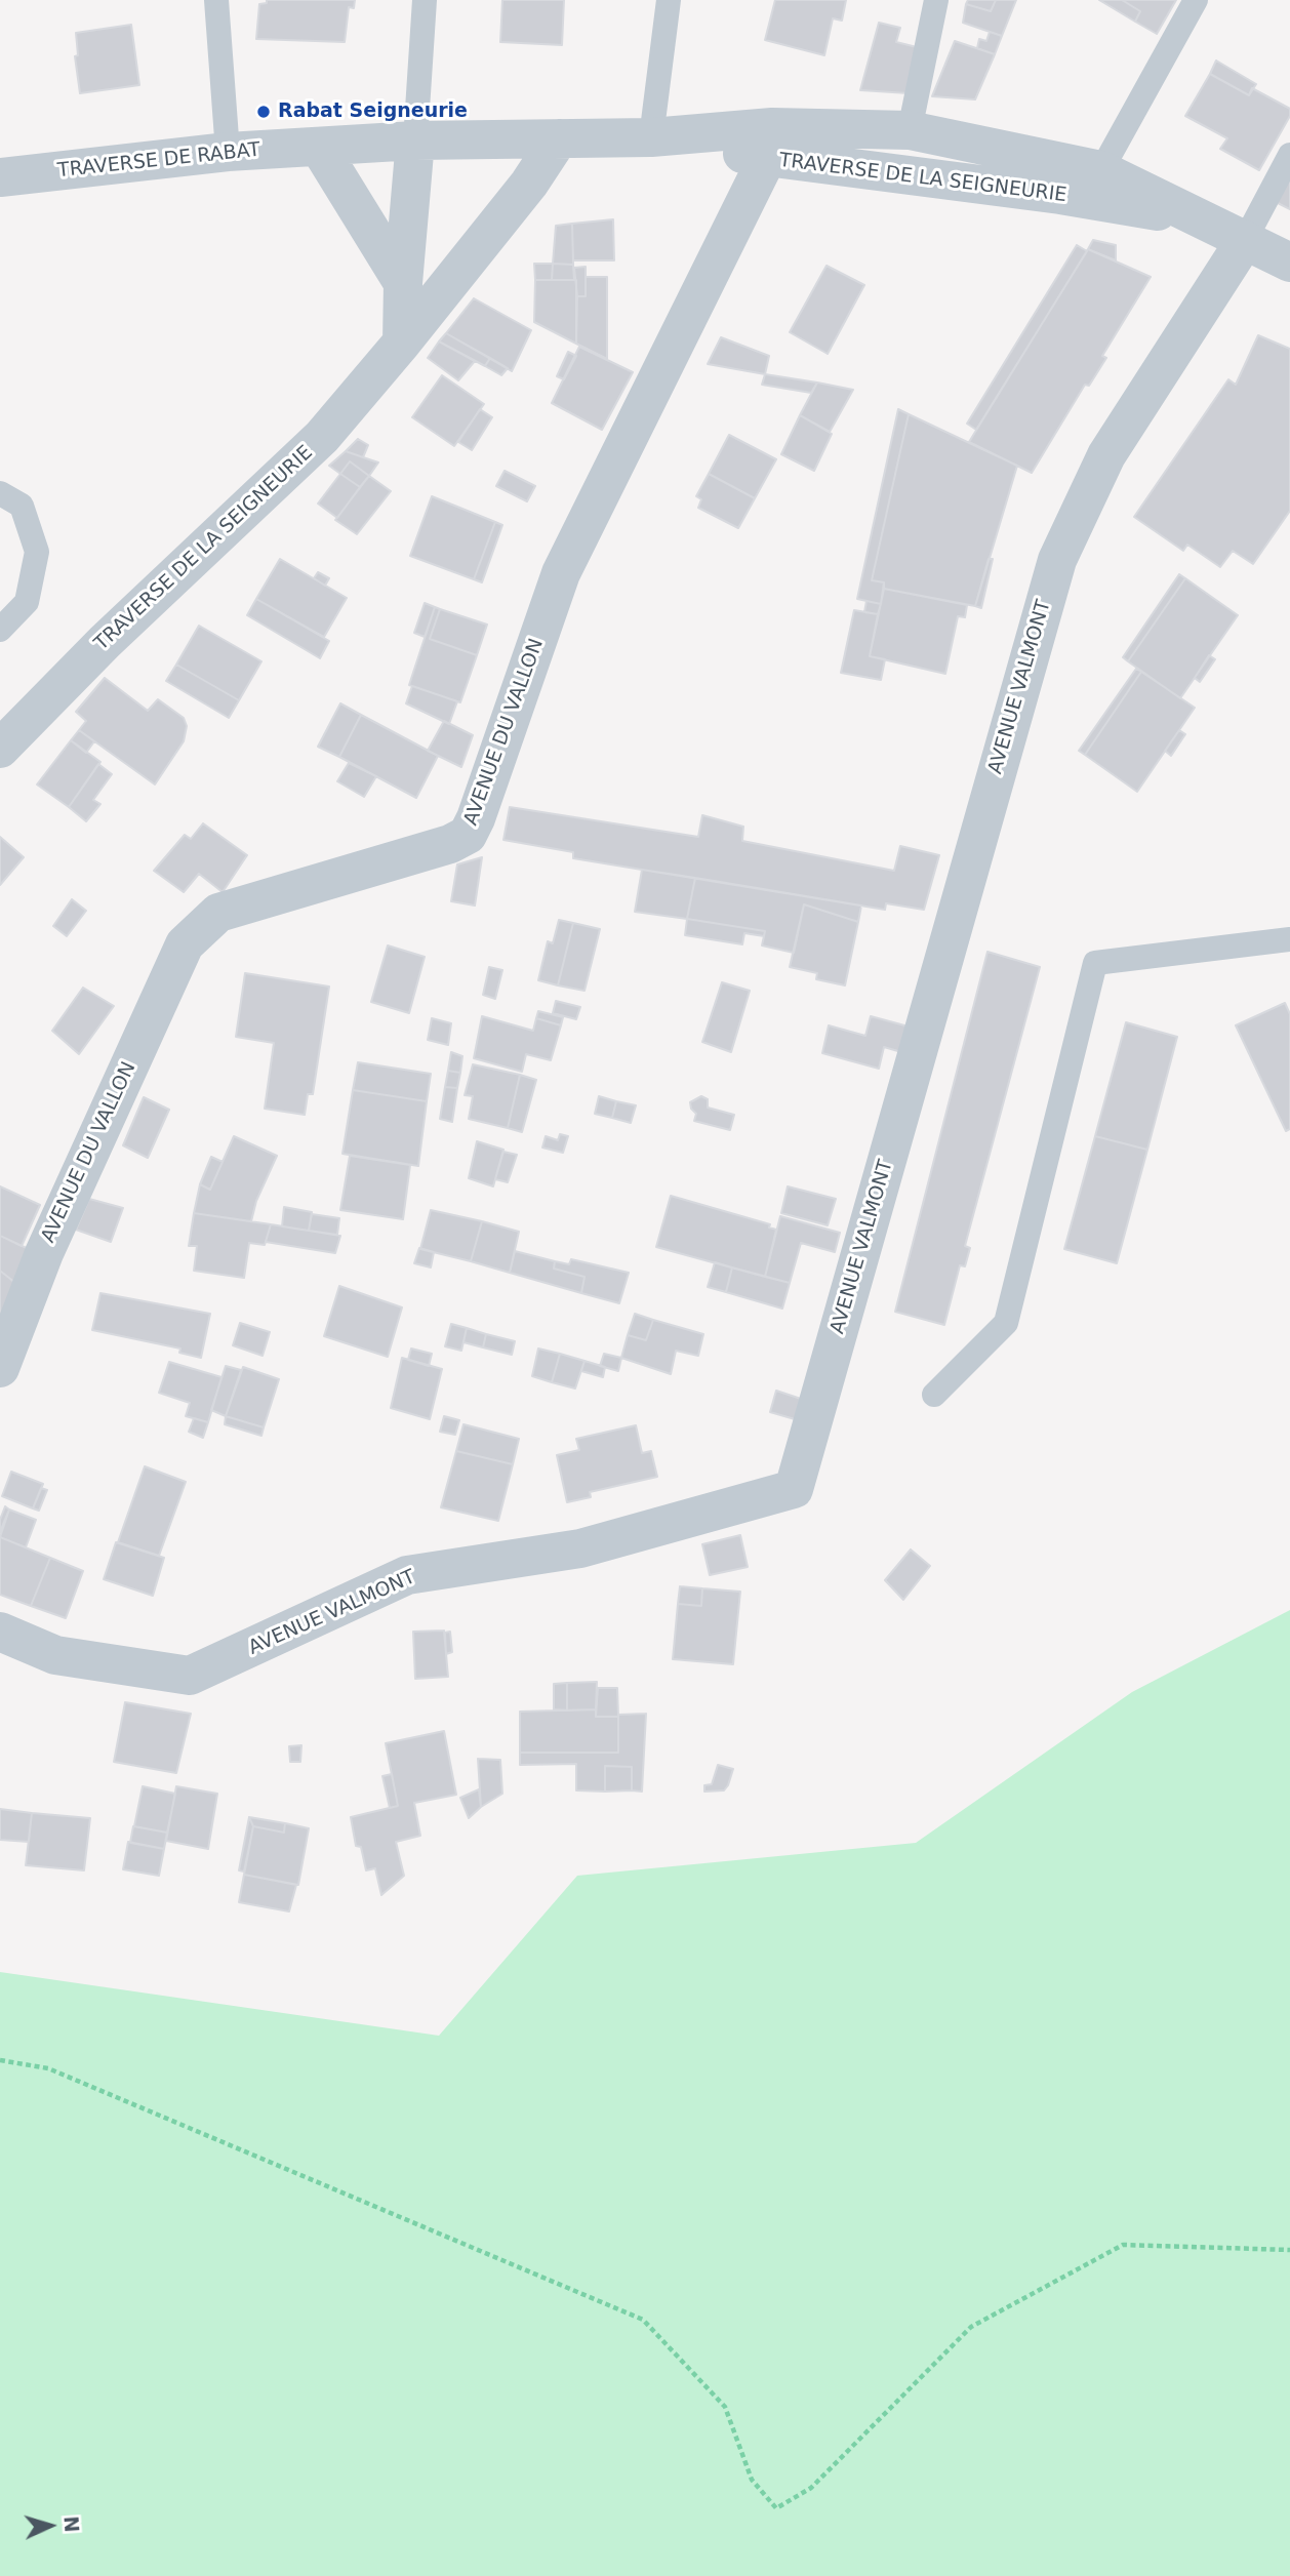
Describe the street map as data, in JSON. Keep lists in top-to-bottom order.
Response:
{
  "streets": {
    "street": [
      "TRAVERSE DE RABAT",
      "TRAVERSE DE LA SEIGNEURIE",
      "AVENUE VALMONT",
      "AVENUE DU VALLON"
    ]
  },
  "crossings": [
    ["TRAVERSE DE RABAT", "TRAVERSE DE LA SEIGNEURIE"],
    ["TRAVERSE DE LA SEIGNEURIE", "AVENUE VALMONT"],
    ["TRAVERSE DE LA SEIGNEURIE", "AVENUE DU VALLON"]
  ],
  "places": ["Rabat Seigneurie"],
  "north": "right"
}
